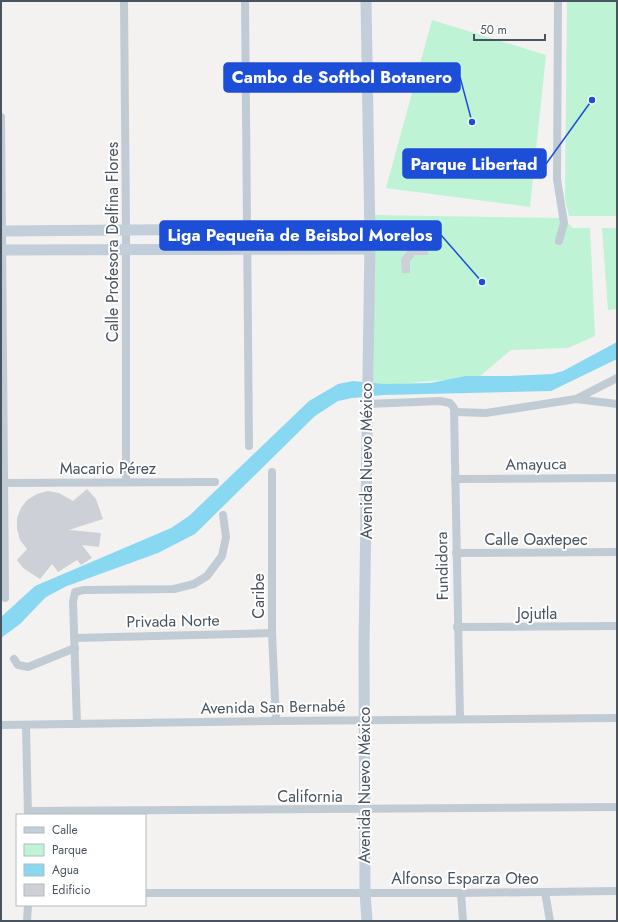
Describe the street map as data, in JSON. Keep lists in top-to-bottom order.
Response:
{
  "streets": {
    "street": [
      "Calle Profesora Delfina Flores",
      "Avenida Nuevo México",
      "Amayuca",
      "Macario Pérez",
      "Calle Oaxtepec",
      "Fundidora",
      "Caribe",
      "Jojutla",
      "Privada Norte",
      "Avenida San Bernabé",
      "California",
      "Alfonso Esparza Oteo"
    ]
  },
  "crossings": [
    ["Calle Profesora Delfina Flores", "Macario Pérez"],
    ["Avenida Nuevo México", "Avenida San Bernabé"],
    ["Avenida Nuevo México", "California"],
    ["Avenida Nuevo México", "Alfonso Esparza Oteo"],
    ["Amayuca", "Fundidora"],
    ["Calle Oaxtepec", "Fundidora"],
    ["Fundidora", "Jojutla"],
    ["Fundidora", "Avenida San Bernabé"],
    ["Caribe", "Privada Norte"],
    ["Caribe", "Avenida San Bernabé"]
  ],
  "places": ["Parque Libertad", "Cambo de Softbol Botanero", "Liga Pequeña de Beisbol Morelos"],
  "legend": [
    "Calle",
    "Parque",
    "Agua",
    "Edificio"
  ],
  "scale_bar": "50 m"
}
